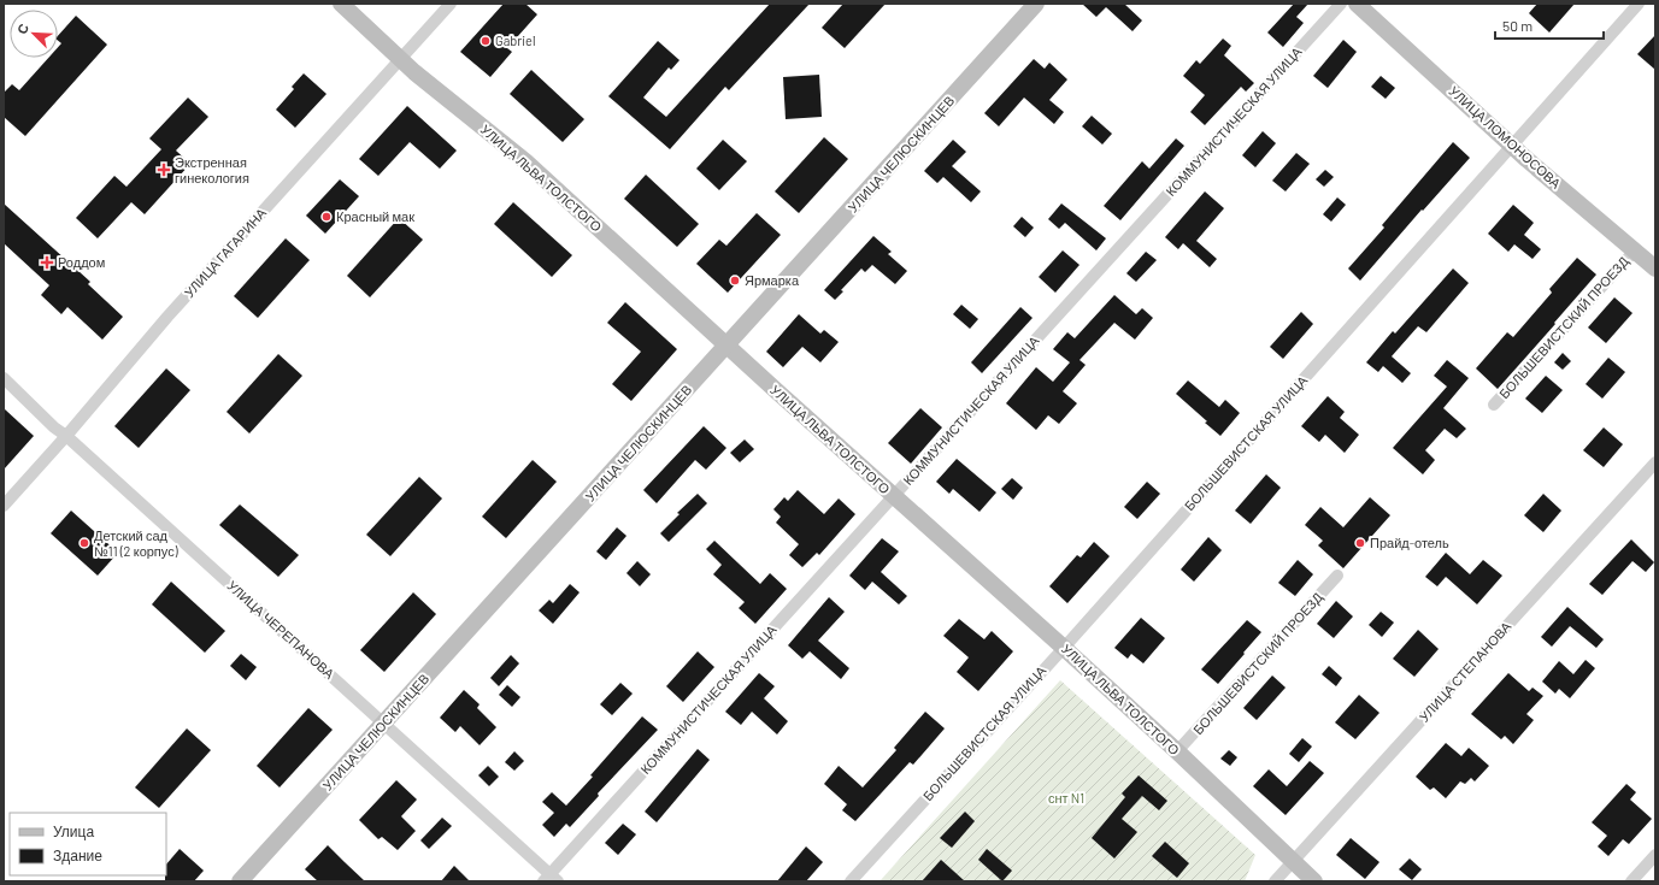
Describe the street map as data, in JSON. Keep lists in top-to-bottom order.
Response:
{
  "streets": {
    "street": [
      "КОММУНИСТИЧЕСКАЯ УЛИЦА",
      "УЛИЦА ЛОМОНОСОВА",
      "УЛИЦА ЧЕЛЮСКИНЦЕВ",
      "УЛИЦА ЛЬВА ТОЛСТОГО",
      "УЛИЦА ГАГАРИНА",
      "БОЛЬШЕВИСТСКИЙ ПРОЕЗД",
      "БОЛЬШЕВИСТСКАЯ УЛИЦА",
      "УЛИЦА ЧЕРЕПАНОВА",
      "УЛИЦА СТЕПАНОВА"
    ]
  },
  "crossings": [
    ["КОММУНИСТИЧЕСКАЯ УЛИЦА", "УЛИЦА ЛЬВА ТОЛСТОГО"],
    ["КОММУНИСТИЧЕСКАЯ УЛИЦА", "УЛИЦА ЧЕРЕПАНОВА"],
    ["УЛИЦА ЛОМОНОСОВА", "БОЛЬШЕВИСТСКИЙ ПРОЕЗД"],
    ["УЛИЦА ЛОМОНОСОВА", "БОЛЬШЕВИСТСКАЯ УЛИЦА"],
    ["УЛИЦА ЧЕЛЮСКИНЦЕВ", "УЛИЦА ЛЬВА ТОЛСТОГО"],
    ["УЛИЦА ЧЕЛЮСКИНЦЕВ", "УЛИЦА ЧЕРЕПАНОВА"],
    ["УЛИЦА ЛЬВА ТОЛСТОГО", "УЛИЦА ГАГАРИНА"],
    ["УЛИЦА ЛЬВА ТОЛСТОГО", "БОЛЬШЕВИСТСКИЙ ПРОЕЗД"],
    ["УЛИЦА ЛЬВА ТОЛСТОГО", "БОЛЬШЕВИСТСКАЯ УЛИЦА"],
    ["УЛИЦА ЛЬВА ТОЛСТОГО", "УЛИЦА СТЕПАНОВА"],
    ["УЛИЦА ГАГАРИНА", "УЛИЦА ЧЕРЕПАНОВА"]
  ],
  "parks": ["снт N1"],
  "places": {
    "other": [
      "Gabriel",
      "Красный мак",
      "Ярмарка",
      "Детский сад №11 (2 корпус)",
      "Прайд-отель"
    ],
    "health": ["Экстренная гинекология", "Роддом"]
  },
  "legend": ["Улица", "Здание"],
  "scale_bar": "50 m",
  "north": "top left"
}
